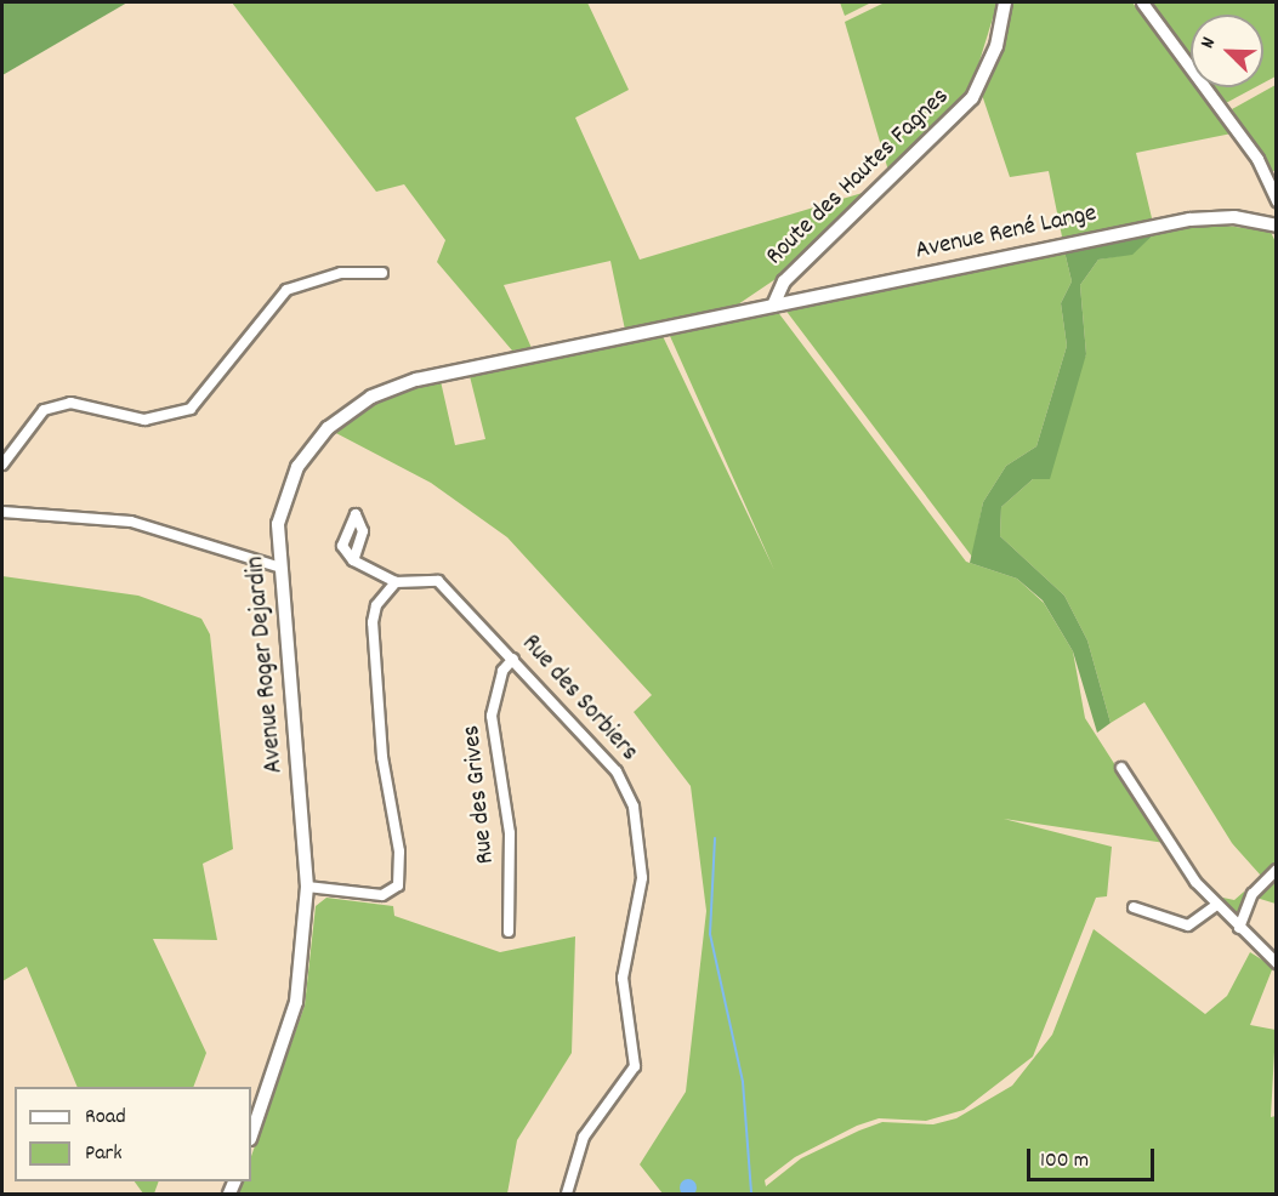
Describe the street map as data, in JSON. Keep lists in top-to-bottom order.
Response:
{
  "streets": {
    "main road": ["Route des Hautes Fagnes", "Avenue René Lange", "Avenue Roger Dejardin"],
    "street": ["Rue des Sorbiers", "Rue des Grives"]
  },
  "crossings": [
    ["Route des Hautes Fagnes", "Avenue René Lange"],
    ["Avenue René Lange", "Avenue Roger Dejardin"],
    ["Rue des Sorbiers", "Rue des Grives"]
  ],
  "legend": ["Road", "Park"],
  "scale_bar": "100 m",
  "north": "top left"
}
